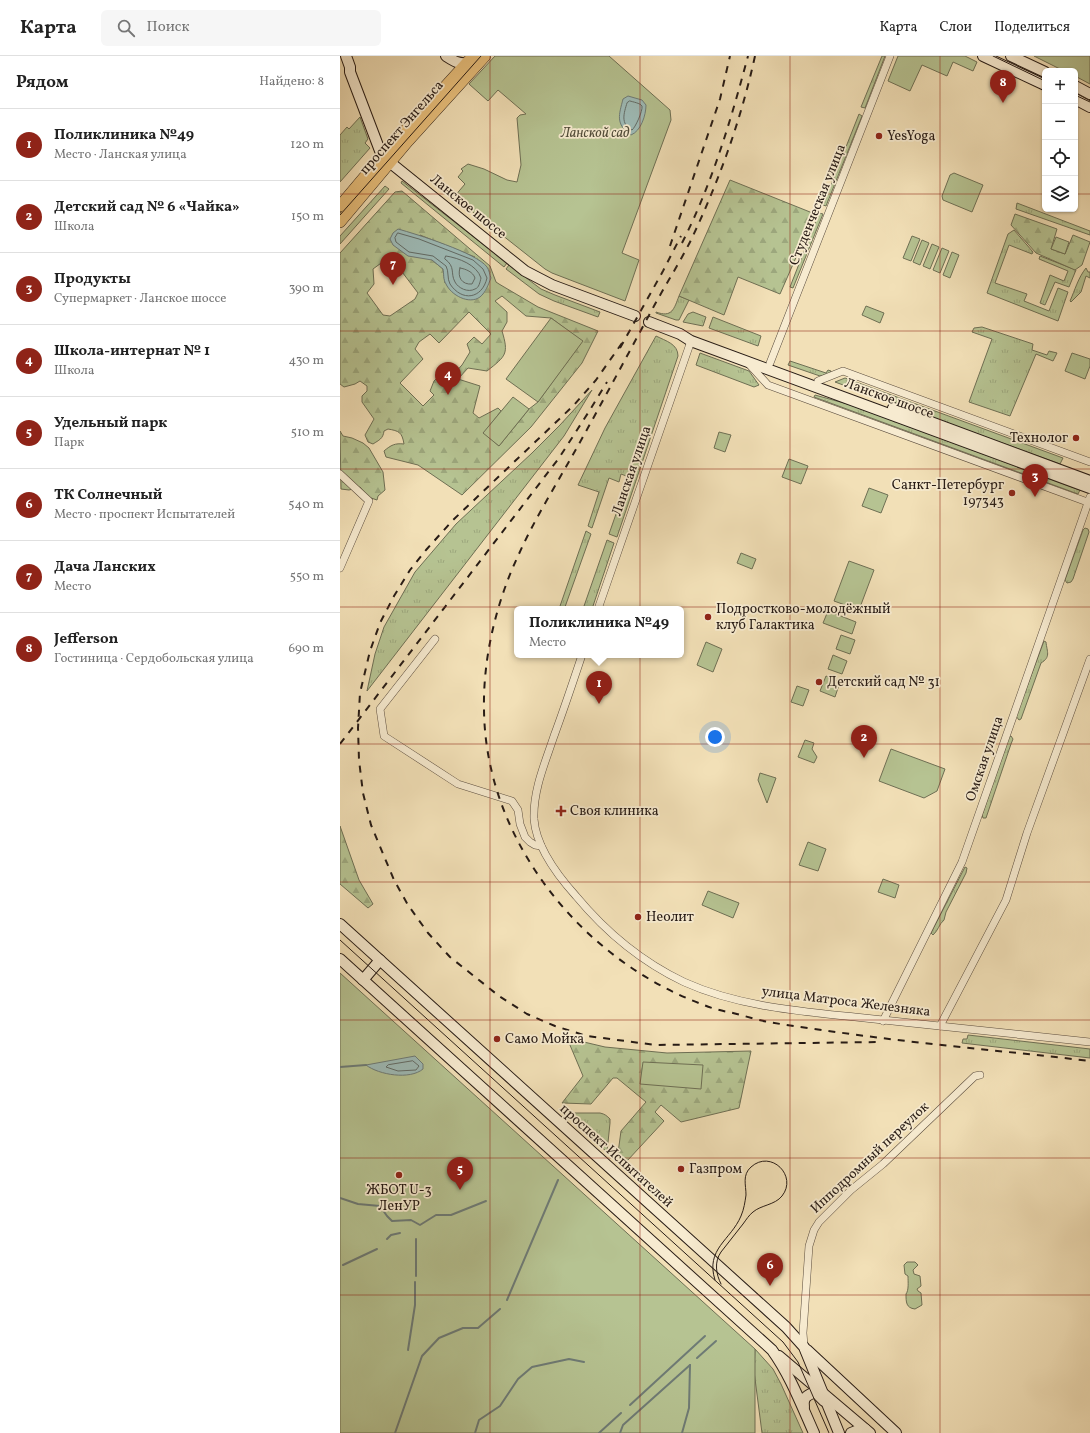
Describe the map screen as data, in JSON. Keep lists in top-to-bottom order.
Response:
{
  "streets": {
    "main road": ["проспект Энгельса", "Ланское шоссе", "проспект Испытателей"],
    "street": [
      "Студенческая улица",
      "Ланская улица",
      "Омская улица",
      "улица Матроса Железняка",
      "Ипподромный переулок"
    ]
  },
  "crossings": [
    ["проспект Энгельса", "Ланское шоссе"],
    ["Студенческая улица", "Ланское шоссе"],
    ["Ланское шоссе", "Ланская улица"],
    ["Омская улица", "улица Матроса Железняка"],
    ["проспект Испытателей", "Ипподромный переулок"]
  ],
  "parks": ["Ланской сад"],
  "places": {
    "other": [
      "YesYoga",
      "Технолог",
      "Санкт-Петербург 197343",
      "Подростково-молодёжный клуб Галактика",
      "Детский сад № 31",
      "Неолит",
      "Само Мойка",
      "Газпром",
      "ЖБОТ U-3 ЛенУР"
    ],
    "health": ["Своя клиника"]
  },
  "page": {
    "header": "Карта",
    "search": "Поиск",
    "nav": ["Карта", "Слои", "Поделиться"],
    "heading": ["Рядом", "Найдено: 8"],
    "map_buttons": ["+", "−"],
    "pins": [
      "8",
      "7",
      "4",
      "3",
      "1",
      "2",
      "5",
      "6"
    ],
    "list": [
      {
        "mark": "1",
        "name": "Поликлиника №49",
        "note": "Место · Ланская улица",
        "value": "120 m"
      },
      {
        "mark": "2",
        "name": "Детский сад № 6 «Чайка»",
        "note": "Школа",
        "value": "150 m"
      },
      {
        "mark": "3",
        "name": "Продукты",
        "note": "Супермаркет · Ланское шоссе",
        "value": "390 m"
      },
      {
        "mark": "4",
        "name": "Школа-интернат № 1",
        "note": "Школа",
        "value": "430 m"
      },
      {
        "mark": "5",
        "name": "Удельный парк",
        "note": "Парк",
        "value": "510 m"
      },
      {
        "mark": "6",
        "name": "ТК Солнечный",
        "note": "Место · проспект Испытателей",
        "value": "540 m"
      },
      {
        "mark": "7",
        "name": "Дача Ланских",
        "note": "Место",
        "value": "550 m"
      },
      {
        "mark": "8",
        "name": "Jefferson",
        "note": "Гостиница · Сердобольская улица",
        "value": "690 m"
      }
    ],
    "popup": ["Поликлиника №49", "Место"]
  }
}
